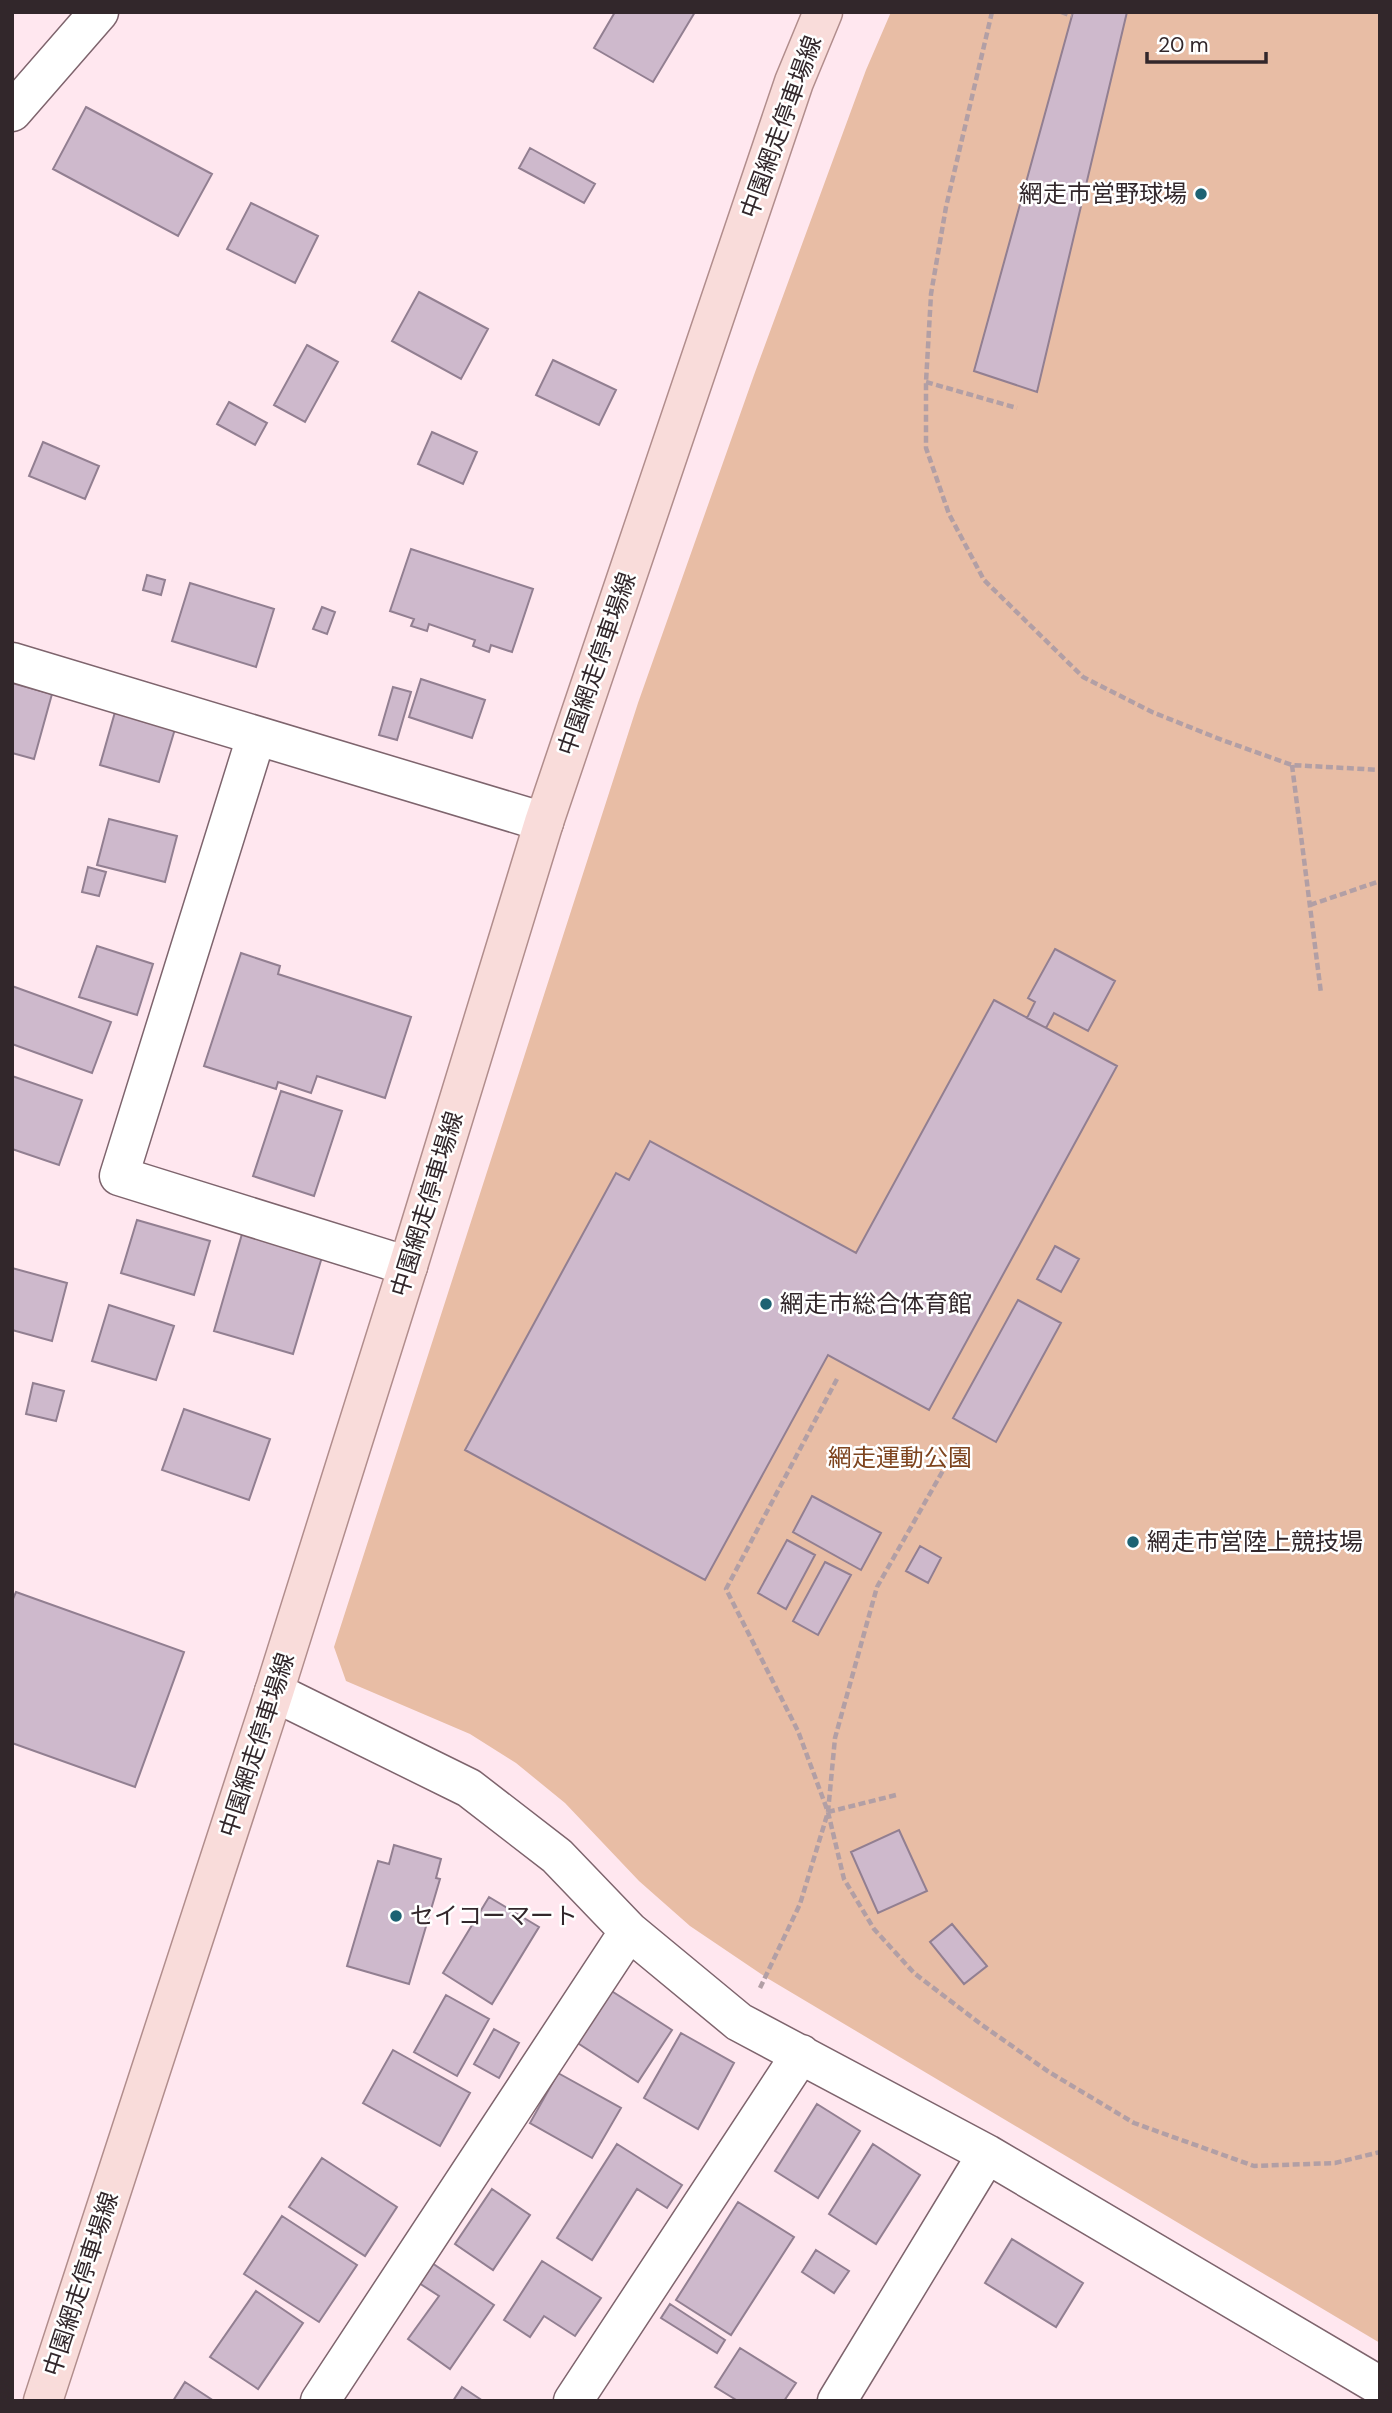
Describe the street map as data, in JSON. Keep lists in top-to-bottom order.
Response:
{
  "streets": {
    "main road": ["中園網走停車場線"]
  },
  "parks": ["網走運動公園"],
  "places": [
    "網走市営野球場",
    "網走市総合体育館",
    "網走市営陸上競技場",
    "セイコーマート"
  ],
  "scale_bar": "20 m"
}
